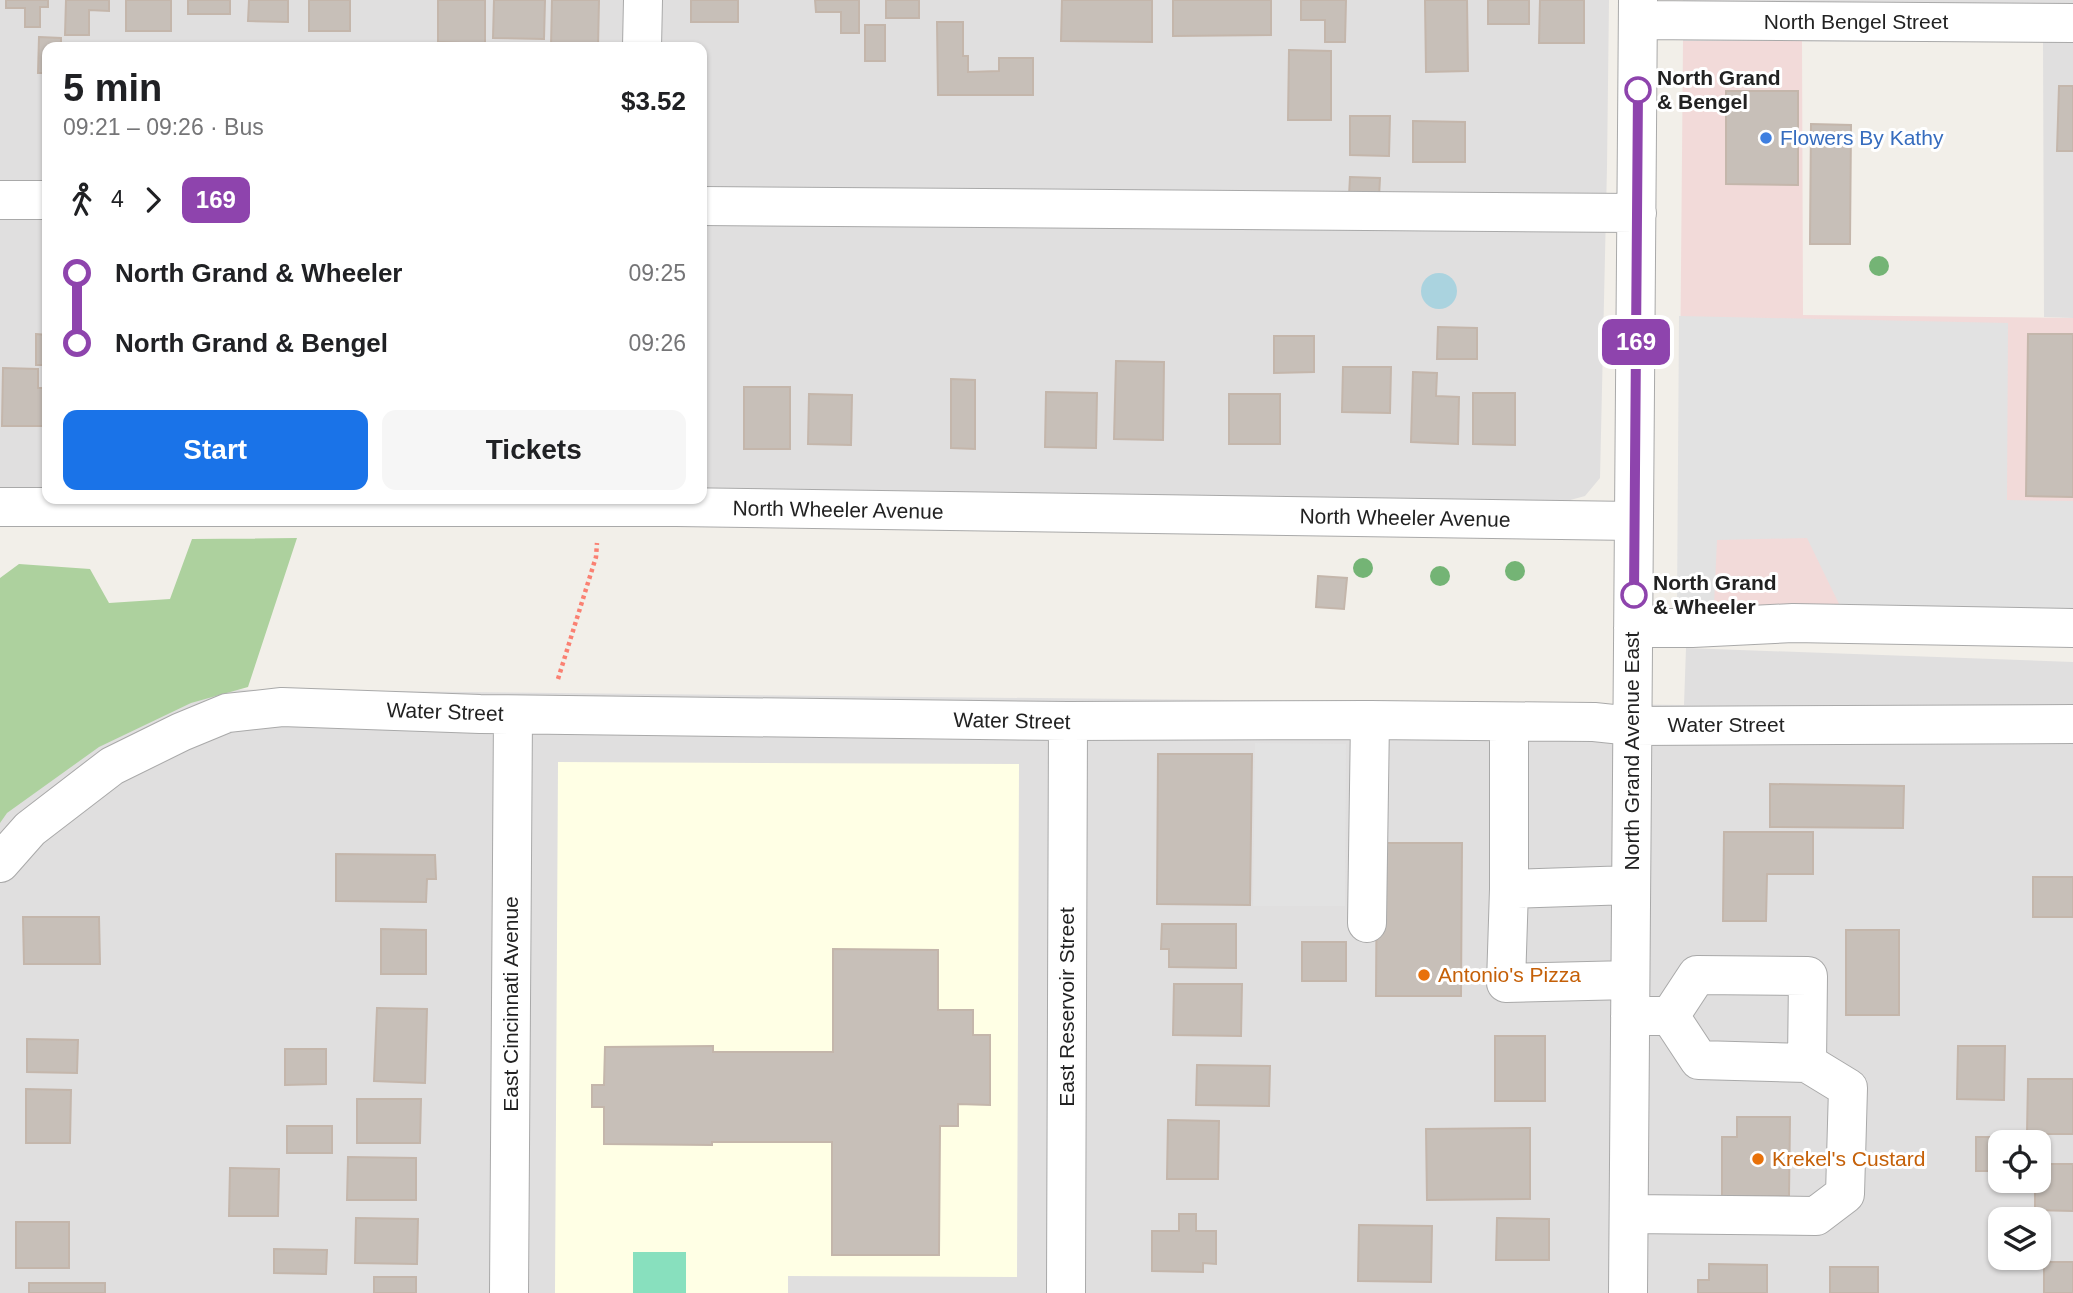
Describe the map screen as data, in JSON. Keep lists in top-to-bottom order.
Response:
{
  "streets": {
    "street": [
      "North Bengel Street",
      "North Wheeler Avenue",
      "Water Street",
      "North Grand Avenue East",
      "East Cincinnati Avenue",
      "East Reservoir Street"
    ]
  },
  "crossings": [
    ["North Bengel Street", "North Grand Avenue East"],
    ["North Wheeler Avenue", "North Grand Avenue East"],
    ["Water Street", "North Grand Avenue East"],
    ["Water Street", "East Cincinnati Avenue"],
    ["Water Street", "East Reservoir Street"]
  ],
  "places": [
    "North Grand & Bengel",
    "Flowers By Kathy",
    "North Grand & Wheeler",
    "Antonio's Pizza",
    "Krekel's Custard"
  ],
  "lines": ["bus line 169"],
  "page": {
    "on_map": "169",
    "heading": ["5 min", "09:21 – 09:26 · Bus", "$3.52"],
    "legs": ["4", "169"],
    "list": [
      {
        "name": "North Grand & Wheeler",
        "value": "09:25"
      },
      {
        "name": "North Grand & Bengel",
        "value": "09:26"
      }
    ],
    "buttons": ["Start", "Tickets"]
  }
}
